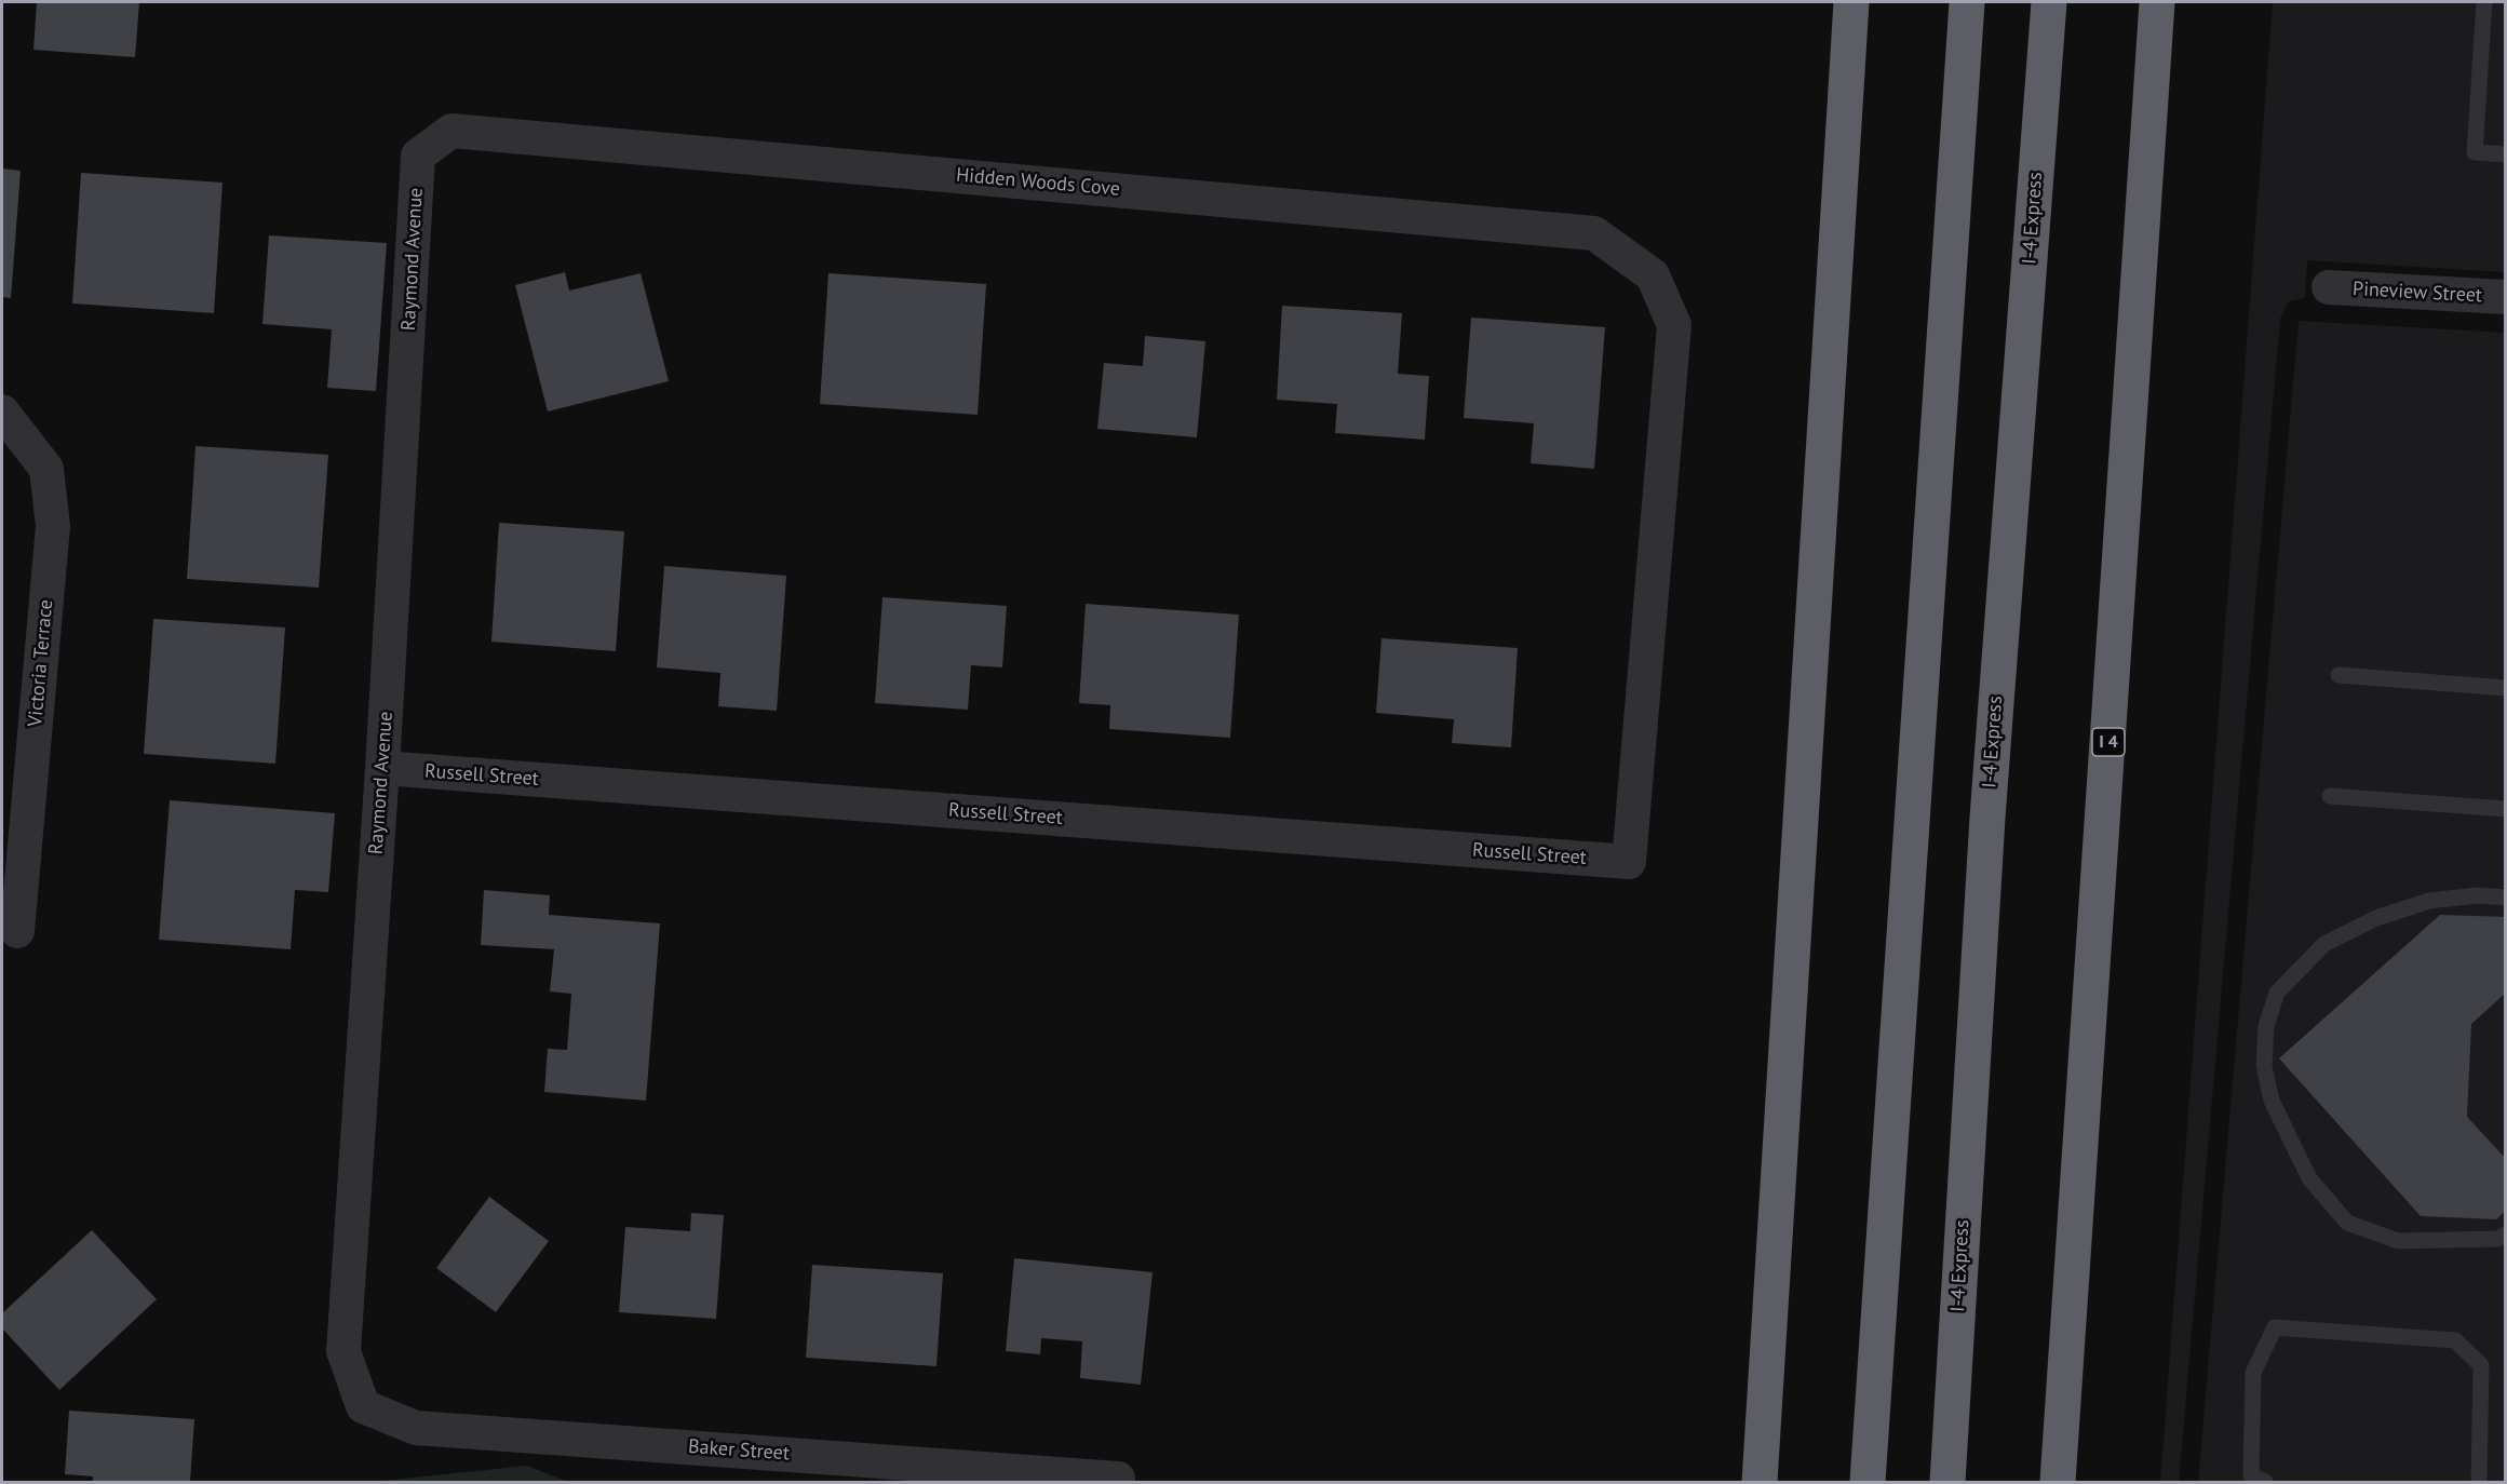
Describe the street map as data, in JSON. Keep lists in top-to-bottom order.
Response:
{
  "streets": {
    "highway": ["I-4 Express", "I 4"],
    "street": [
      "Hidden Woods Cove",
      "Raymond Avenue",
      "Pineview Street",
      "Victoria Terrace",
      "Russell Street",
      "Baker Street"
    ]
  },
  "crossings": [
    ["Hidden Woods Cove", "Raymond Avenue"],
    ["Hidden Woods Cove", "Russell Street"],
    ["Raymond Avenue", "Russell Street"],
    ["Raymond Avenue", "Baker Street"]
  ]
}
